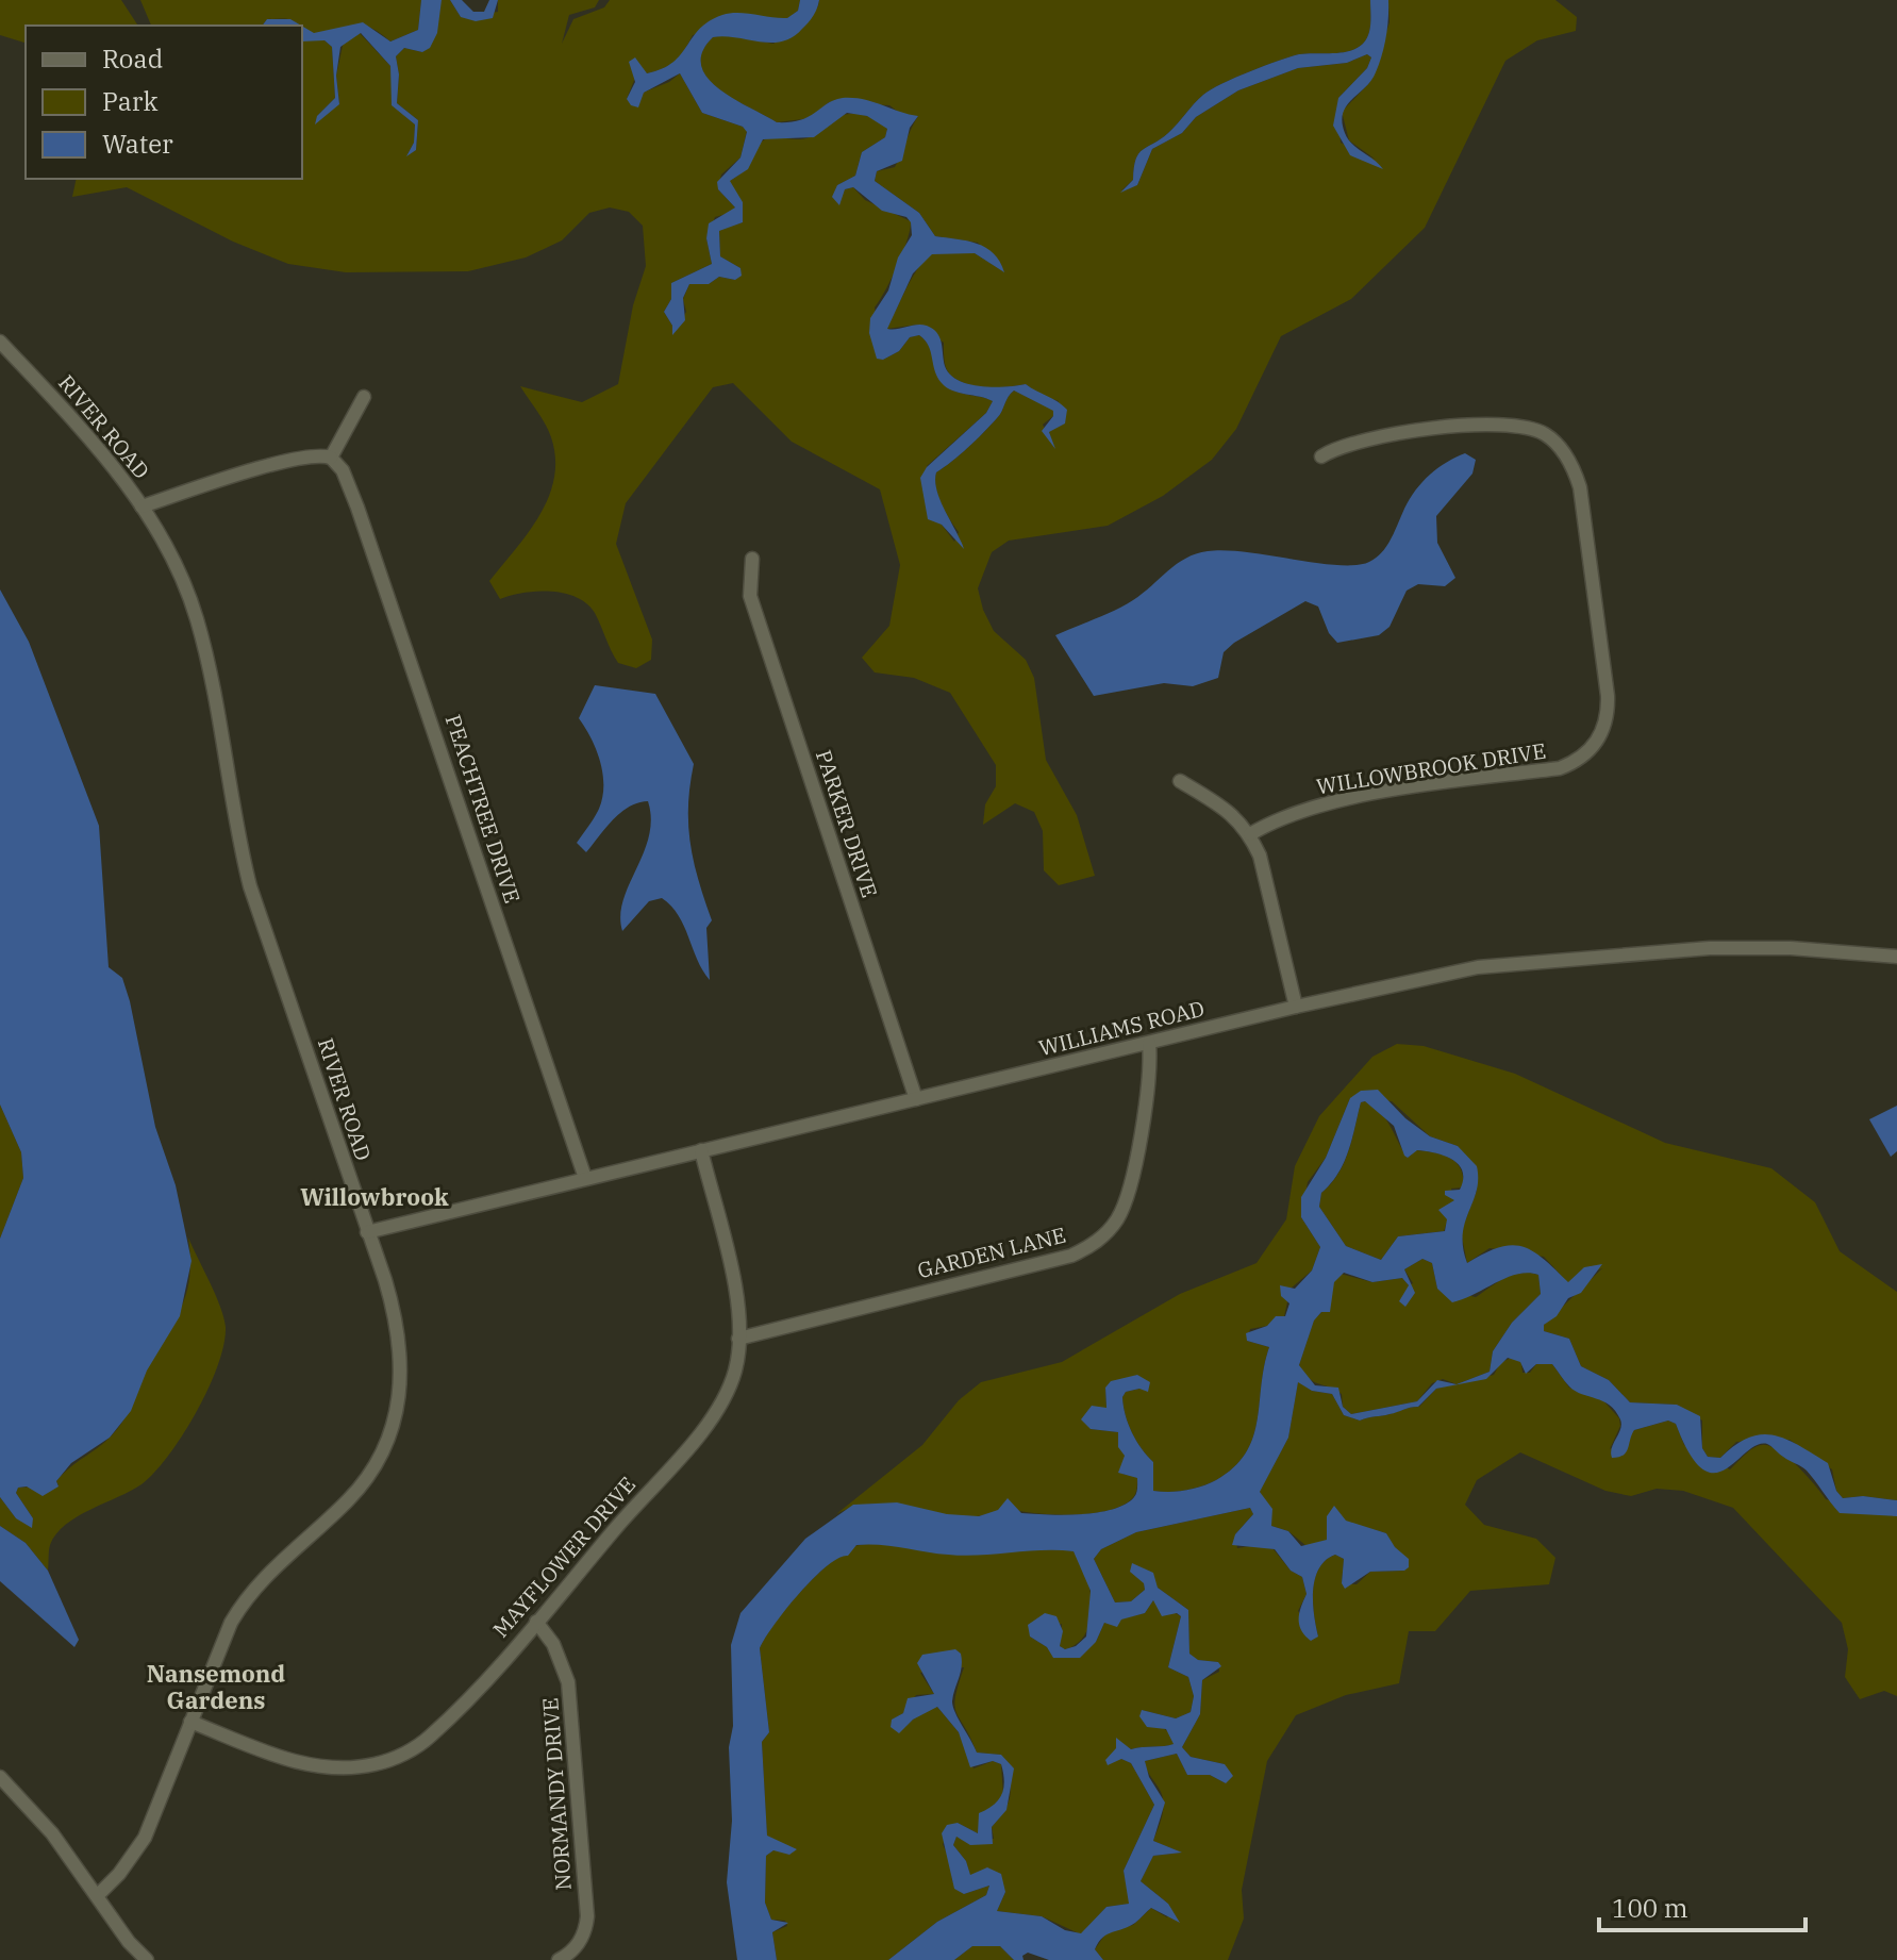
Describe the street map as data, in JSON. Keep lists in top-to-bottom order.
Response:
{
  "streets": {
    "street": [
      "RIVER ROAD",
      "WILLOWBROOK DRIVE",
      "PEACHTREE DRIVE",
      "PARKER DRIVE",
      "WILLIAMS ROAD",
      "GARDEN LANE",
      "MAYFLOWER DRIVE",
      "NORMANDY DRIVE"
    ]
  },
  "crossings": [
    ["RIVER ROAD", "WILLIAMS ROAD"],
    ["RIVER ROAD", "MAYFLOWER DRIVE"],
    ["PEACHTREE DRIVE", "WILLIAMS ROAD"],
    ["PARKER DRIVE", "WILLIAMS ROAD"],
    ["WILLIAMS ROAD", "GARDEN LANE"],
    ["WILLIAMS ROAD", "MAYFLOWER DRIVE"],
    ["GARDEN LANE", "MAYFLOWER DRIVE"],
    ["MAYFLOWER DRIVE", "NORMANDY DRIVE"]
  ],
  "districts": ["Willowbrook", "Nansemond Gardens"],
  "legend": ["Road", "Park", "Water"],
  "scale_bar": "100 m"
}
